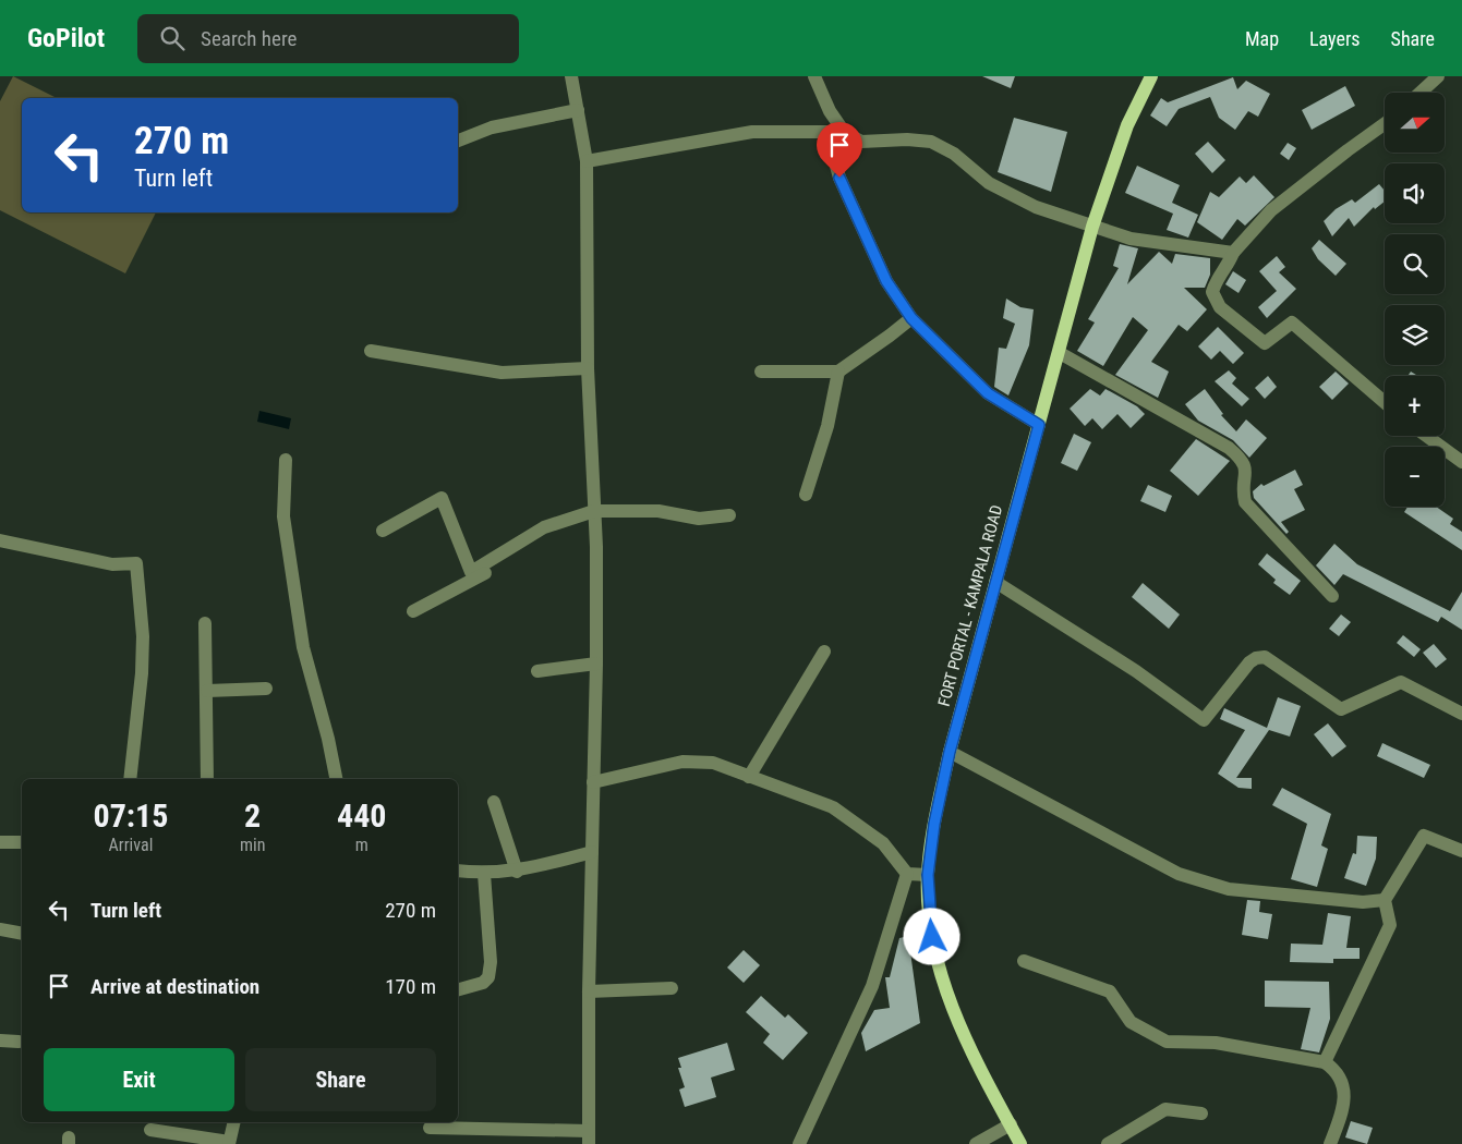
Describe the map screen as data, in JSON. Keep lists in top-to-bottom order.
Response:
{
  "streets": {
    "main road": ["FORT PORTAL - KAMPALA ROAD"]
  },
  "north": "right",
  "page": {
    "header": "GoPilot",
    "search": "Search here",
    "nav": ["Map", "Layers", "Share"],
    "map_buttons": ["+", "−"],
    "turn": ["270 m", "Turn left"],
    "eta": [
      "07:15",
      "Arrival",
      "2",
      "min",
      "440",
      "m"
    ],
    "list": [
      {
        "name": "Turn left",
        "value": "270 m"
      },
      {
        "name": "Arrive at destination",
        "value": "170 m"
      }
    ],
    "buttons": ["Exit", "Share"]
  }
}
